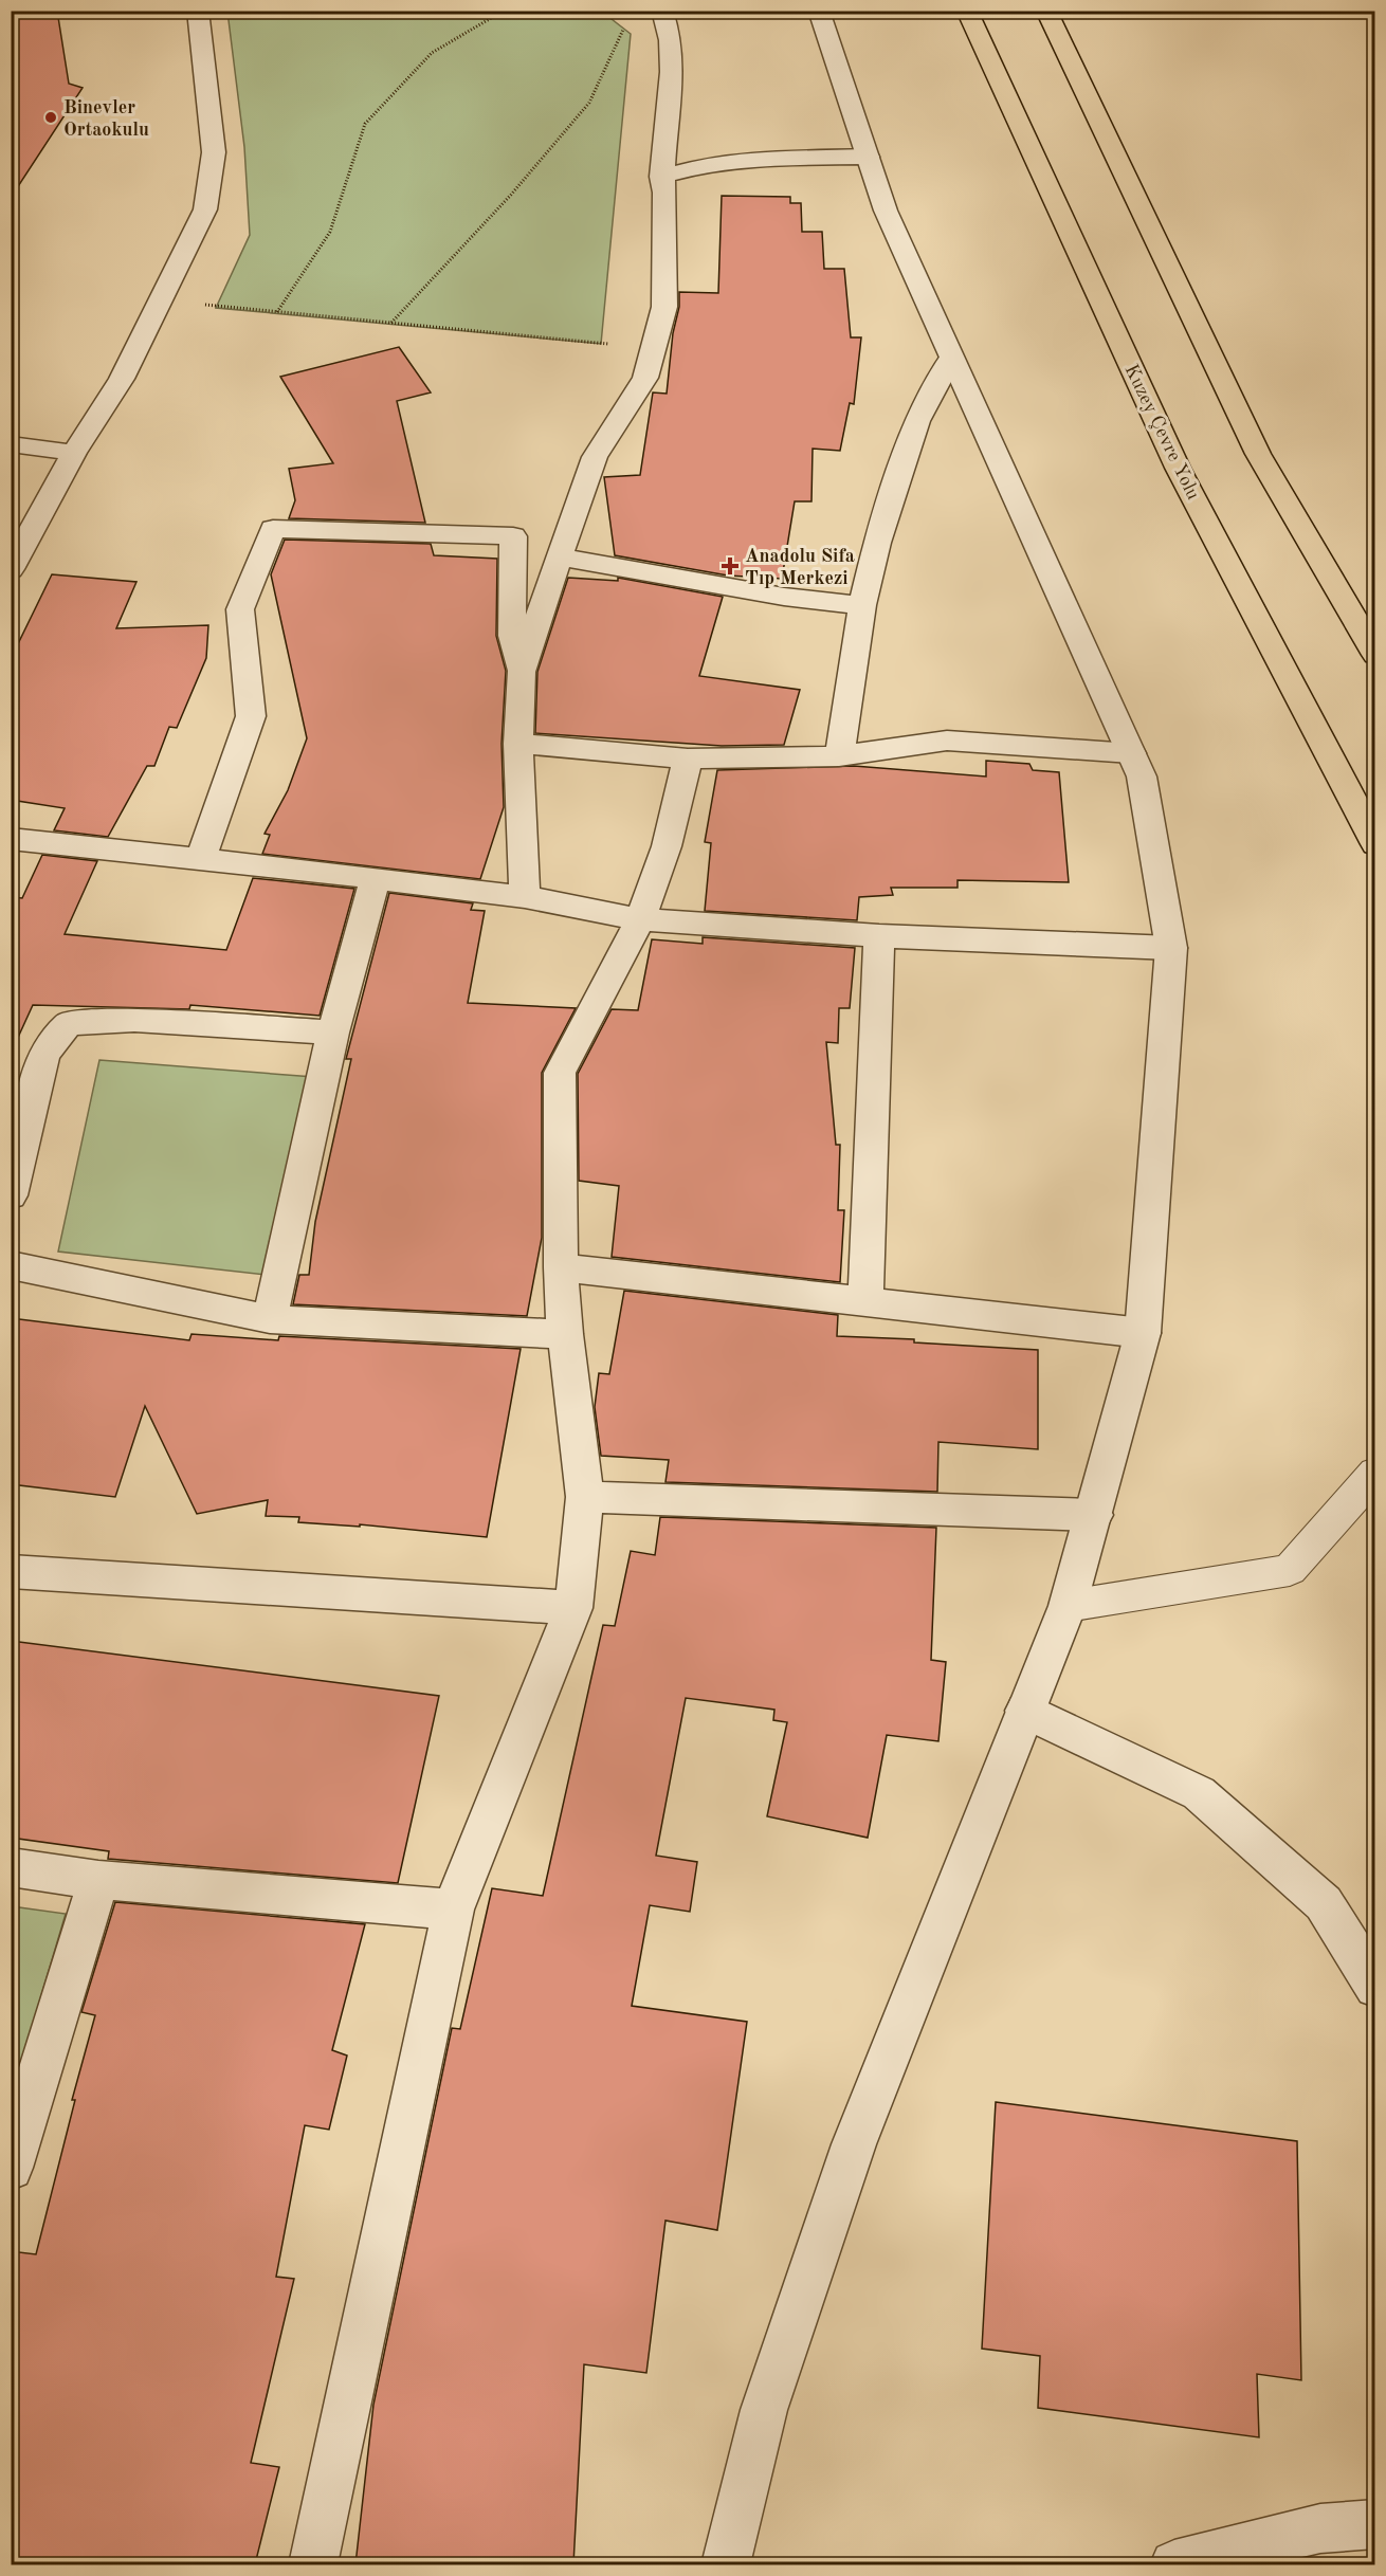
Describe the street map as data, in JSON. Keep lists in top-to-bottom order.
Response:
{
  "streets": {
    "main road": ["Kuzey Çevre Yolu"]
  },
  "places": {
    "other": ["Binevler Ortaokulu"],
    "health": ["Anadolu Sifa Tıp Merkezi"]
  }
}
